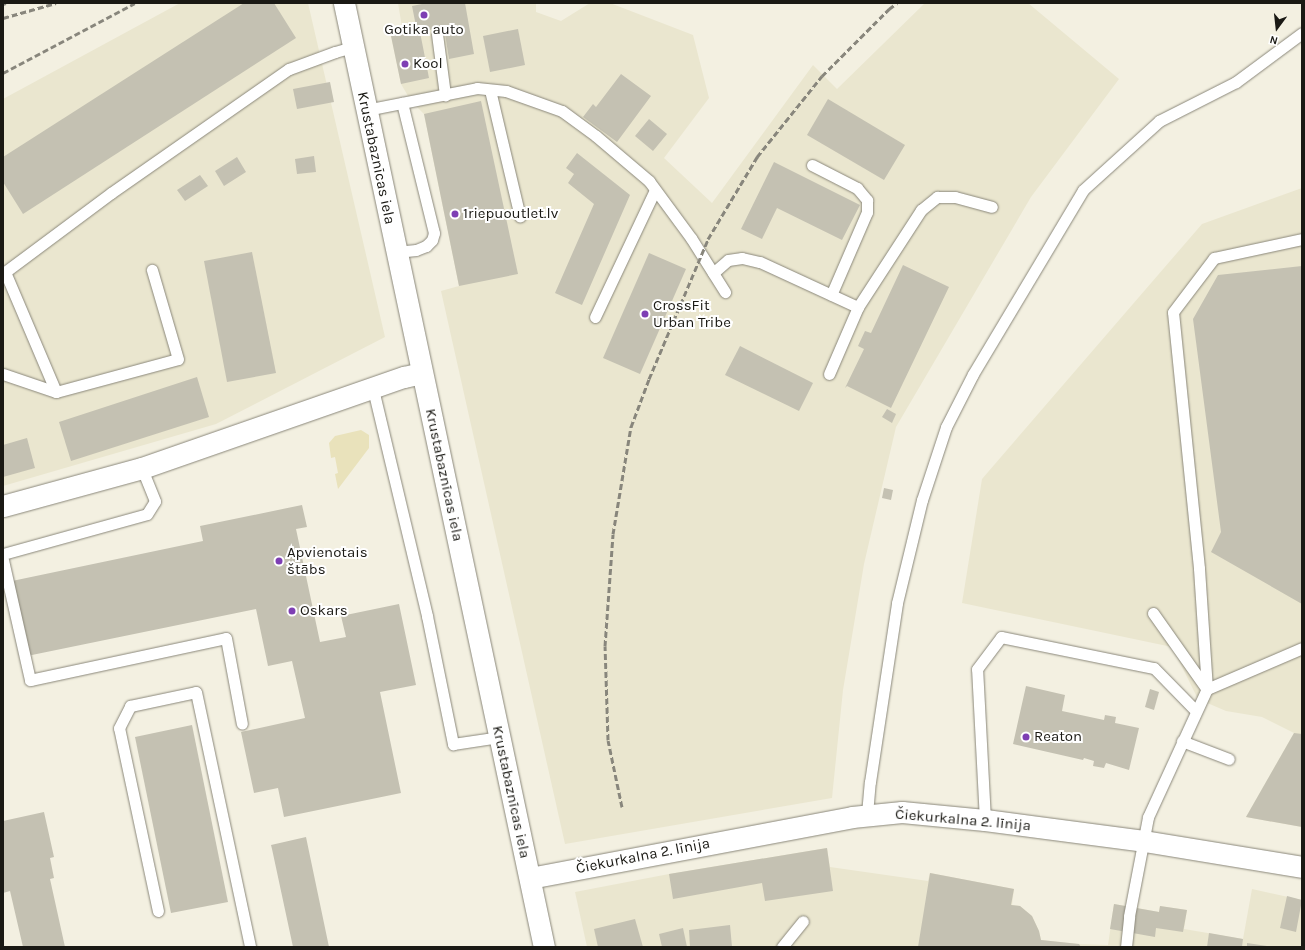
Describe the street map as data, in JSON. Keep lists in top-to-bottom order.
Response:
{
  "streets": {
    "street": ["Krustabaznīcas iela", "Čiekurkalna 2. līnija"]
  },
  "crossings": [
    ["Krustabaznīcas iela", "Čiekurkalna 2. līnija"]
  ],
  "places": [
    "Gotika auto",
    "Kool",
    "1riepuoutlet.lv",
    "CrossFit Urban Tribe",
    "Apvienotais štābs",
    "Oskars",
    "Reaton"
  ],
  "north": "bottom"
}
